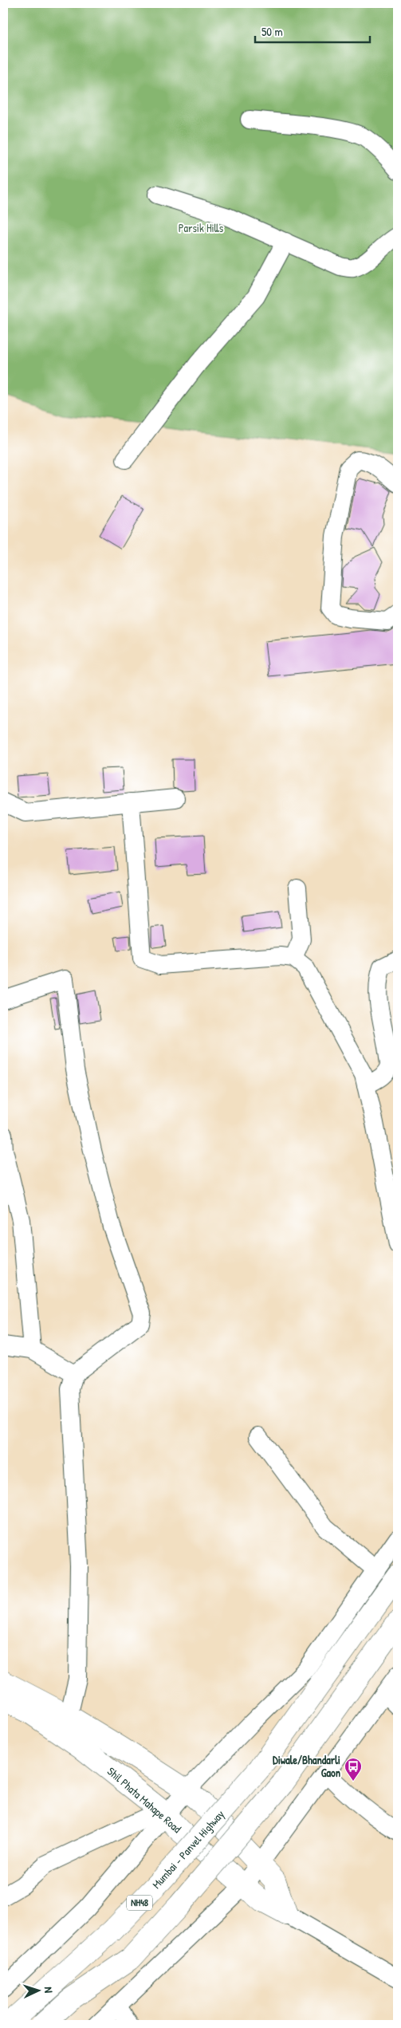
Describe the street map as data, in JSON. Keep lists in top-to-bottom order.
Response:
{
  "streets": {
    "main road": ["Shil Phata Mahape Road", "Mumbai - Panvel Highway", "NH48"]
  },
  "parks": ["Parsik Hills"],
  "places": {
    "bus stop": ["Diwale/Bhandarli Gaon"]
  },
  "scale_bar": "50 m",
  "north": "right"
}
